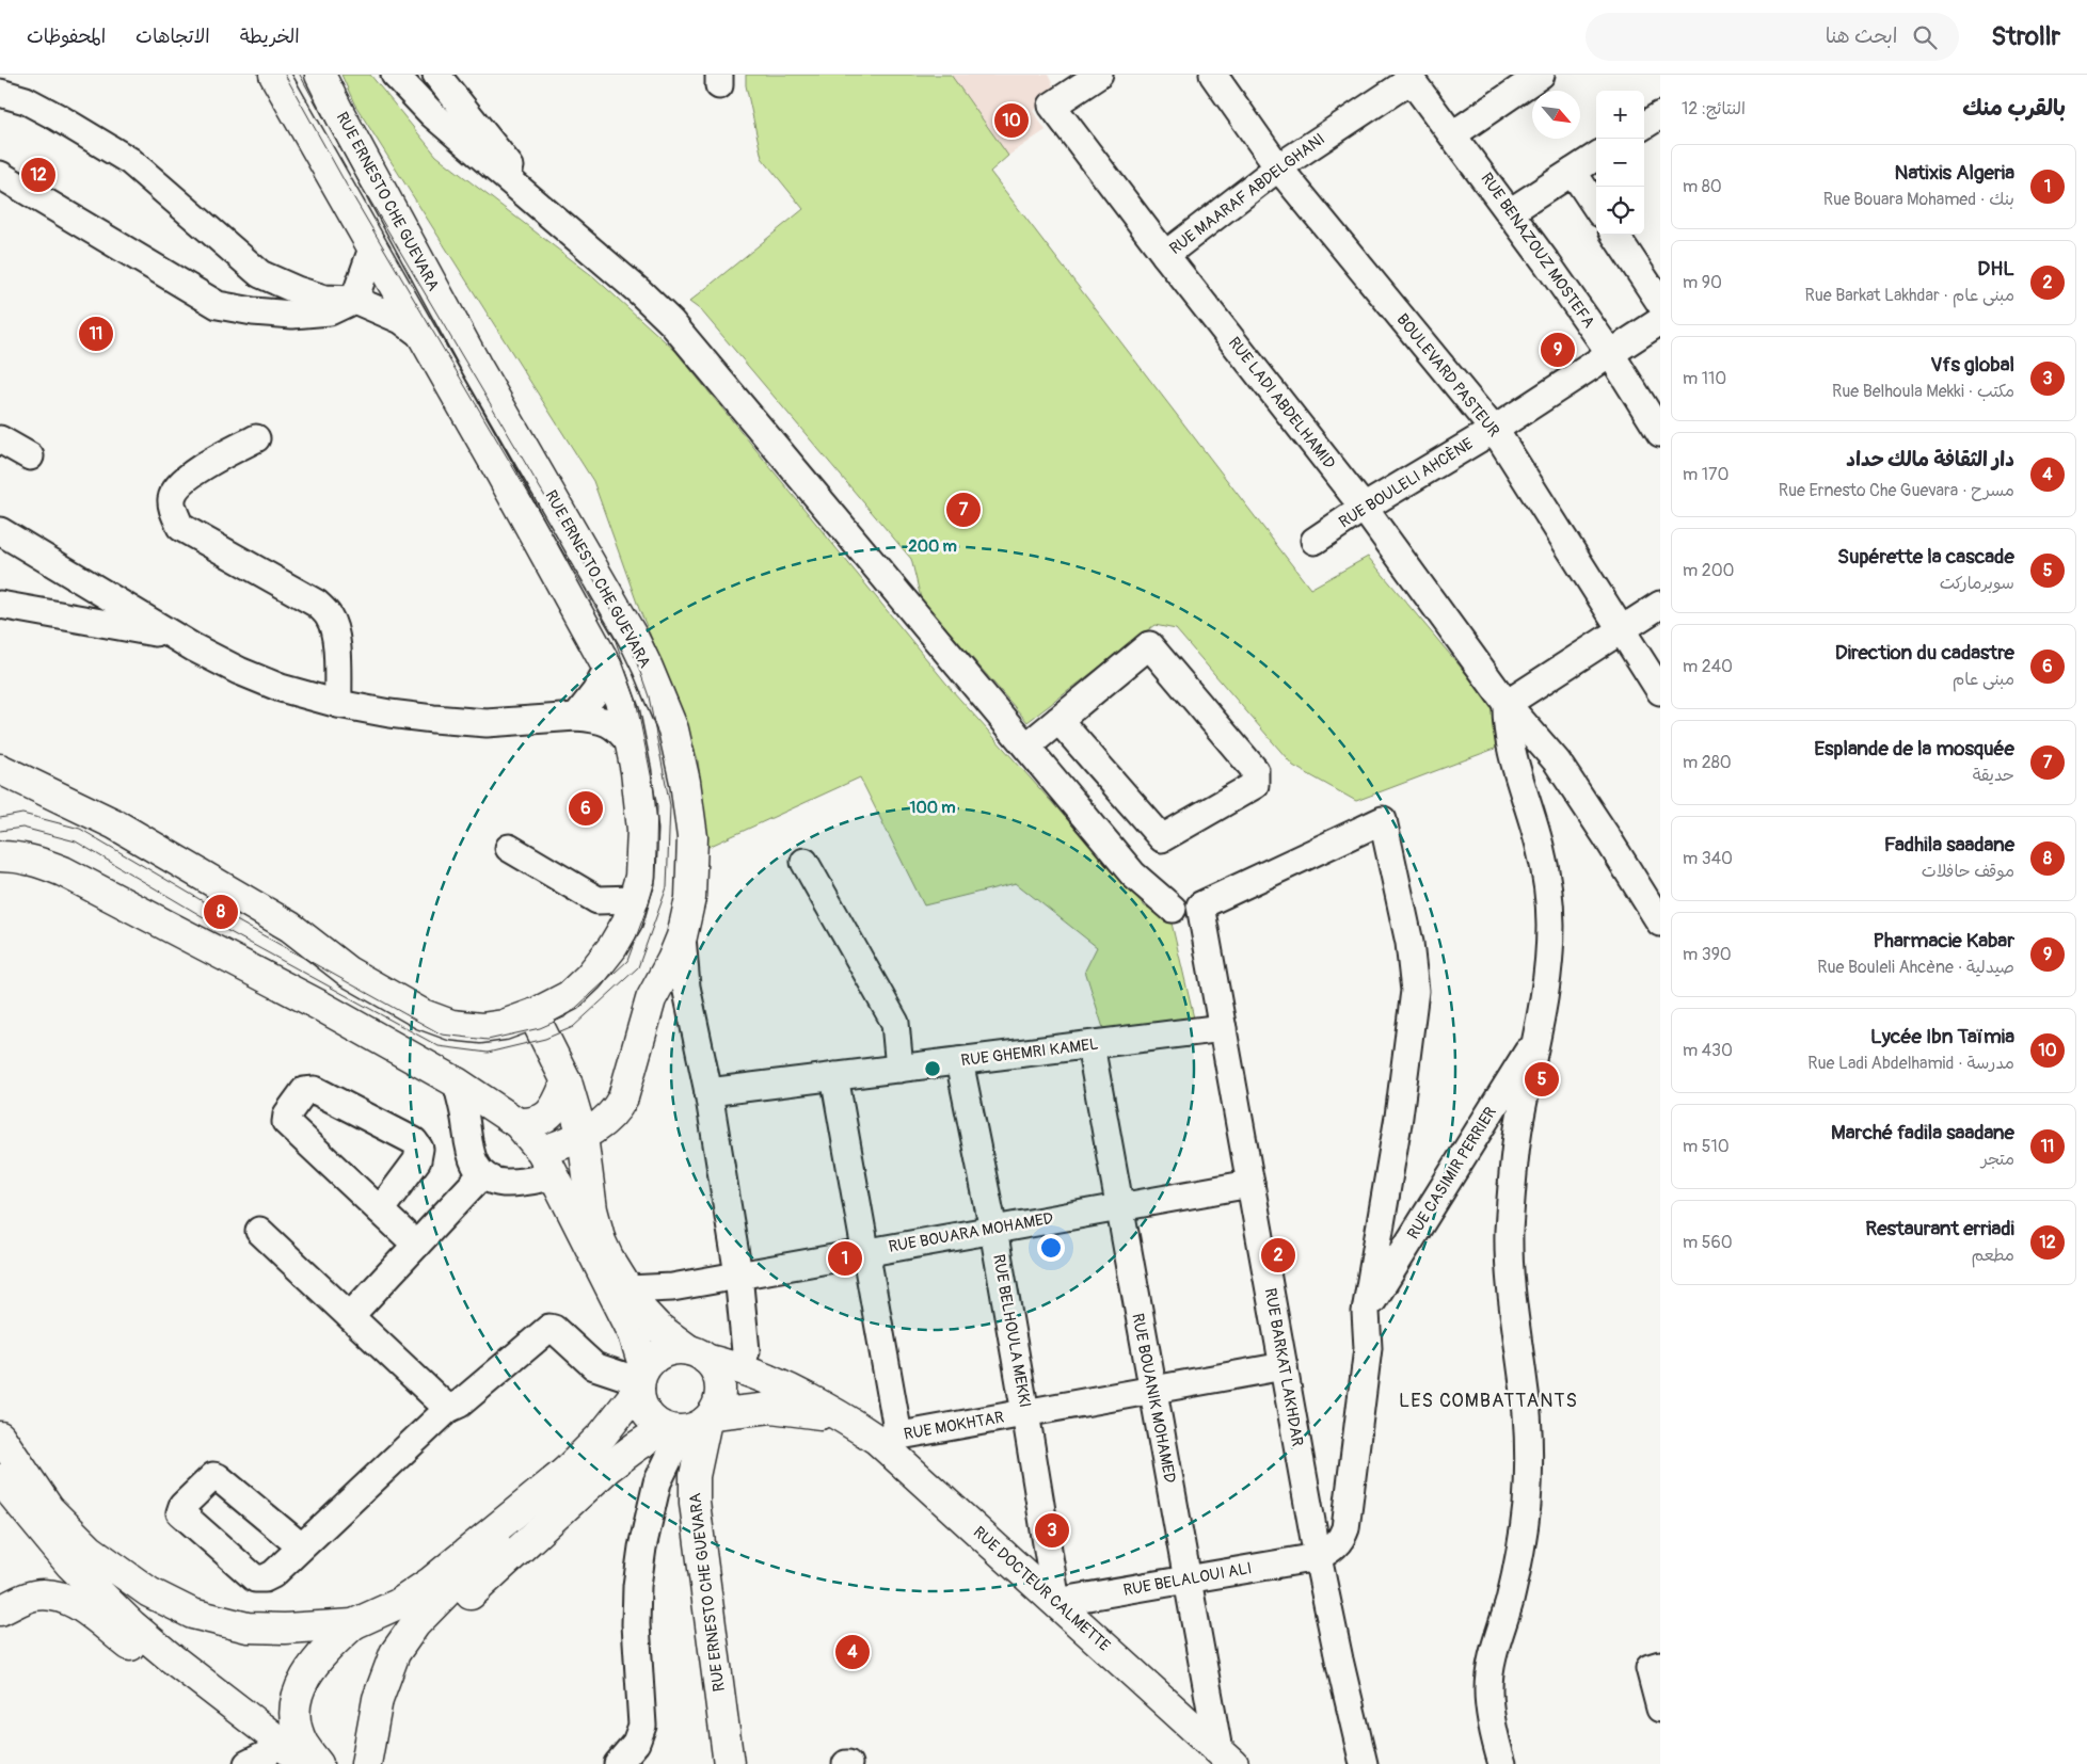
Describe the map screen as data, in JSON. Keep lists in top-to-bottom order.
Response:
{
  "streets": {
    "main road": ["RUE ERNESTO CHE GUEVARA", "RUE DOCTEUR CALMETTE"],
    "street": [
      "RUE MAARAF ABDELGHANI",
      "RUE BENAZOUZ MOSTEFA",
      "BOULEVARD PASTEUR",
      "RUE LADI ABDELHAMID",
      "RUE BOULELI AHCÈNE",
      "RUE GHEMRI KAMEL",
      "RUE CASIMIR PERRIER",
      "RUE BOUARA MOHAMED",
      "RUE BELHOULA MEKKI",
      "RUE BARKAT LAKHDAR",
      "RUE BOUANIK MOHAMED",
      "RUE MOKHTAR",
      "RUE BELALOUI ALI"
    ]
  },
  "crossings": [
    ["RUE MAARAF ABDELGHANI", "RUE BENAZOUZ MOSTEFA"],
    ["RUE MAARAF ABDELGHANI", "BOULEVARD PASTEUR"],
    ["RUE MAARAF ABDELGHANI", "RUE LADI ABDELHAMID"],
    ["RUE ERNESTO CHE GUEVARA", "RUE DOCTEUR CALMETTE"],
    ["RUE BENAZOUZ MOSTEFA", "RUE BOULELI AHCÈNE"],
    ["BOULEVARD PASTEUR", "RUE BOULELI AHCÈNE"],
    ["RUE LADI ABDELHAMID", "RUE BOULELI AHCÈNE"],
    ["RUE GHEMRI KAMEL", "RUE BELHOULA MEKKI"],
    ["RUE GHEMRI KAMEL", "RUE BARKAT LAKHDAR"],
    ["RUE GHEMRI KAMEL", "RUE BOUANIK MOHAMED"],
    ["RUE CASIMIR PERRIER", "RUE BARKAT LAKHDAR"],
    ["RUE BOUARA MOHAMED", "RUE BELHOULA MEKKI"],
    ["RUE BOUARA MOHAMED", "RUE BARKAT LAKHDAR"],
    ["RUE BOUARA MOHAMED", "RUE BOUANIK MOHAMED"],
    ["RUE BELHOULA MEKKI", "RUE MOKHTAR"],
    ["RUE BELHOULA MEKKI", "RUE BELALOUI ALI"],
    ["RUE BELHOULA MEKKI", "RUE DOCTEUR CALMETTE"],
    ["RUE BARKAT LAKHDAR", "RUE MOKHTAR"],
    ["RUE BARKAT LAKHDAR", "RUE BELALOUI ALI"],
    ["RUE BOUANIK MOHAMED", "RUE MOKHTAR"],
    ["RUE BOUANIK MOHAMED", "RUE BELALOUI ALI"],
    ["RUE BOUANIK MOHAMED", "RUE DOCTEUR CALMETTE"],
    ["RUE MOKHTAR", "RUE DOCTEUR CALMETTE"],
    ["RUE BELALOUI ALI", "RUE DOCTEUR CALMETTE"]
  ],
  "districts": ["LES COMBATTANTS"],
  "north": "bottom right",
  "page": {
    "header": "Strollr",
    "search": "ابحث هنا",
    "nav": ["الخريطة", "الاتجاهات", "المحفوظات"],
    "heading": ["بالقرب منك", "النتائج: 12"],
    "map_buttons": ["+", "−"],
    "pins": [
      "10",
      "12",
      "11",
      "9",
      "7",
      "6",
      "8",
      "5",
      "2",
      "1",
      "3",
      "4"
    ],
    "list": [
      {
        "mark": "1",
        "name": "Natixis Algeria",
        "note": "بنك · Rue Bouara Mohamed",
        "value": "80 m"
      },
      {
        "mark": "2",
        "name": "DHL",
        "note": "مبنى عام · Rue Barkat Lakhdar",
        "value": "90 m"
      },
      {
        "mark": "3",
        "name": "Vfs global",
        "note": "مكتب · Rue Belhoula Mekki",
        "value": "110 m"
      },
      {
        "mark": "4",
        "name": "دار الثقافة مالك حداد",
        "note": "مسرح · Rue Ernesto Che Guevara",
        "value": "170 m"
      },
      {
        "mark": "5",
        "name": "Supérette la cascade",
        "note": "سوبرماركت",
        "value": "200 m"
      },
      {
        "mark": "6",
        "name": "Direction du cadastre",
        "note": "مبنى عام",
        "value": "240 m"
      },
      {
        "mark": "7",
        "name": "Esplande de la mosquée",
        "note": "حديقة",
        "value": "280 m"
      },
      {
        "mark": "8",
        "name": "Fadhila saadane",
        "note": "موقف حافلات",
        "value": "340 m"
      },
      {
        "mark": "9",
        "name": "Pharmacie Kabar",
        "note": "صيدلية · Rue Bouleli Ahcène",
        "value": "390 m"
      },
      {
        "mark": "10",
        "name": "Lycée Ibn Taïmia",
        "note": "مدرسة · Rue Ladi Abdelhamid",
        "value": "430 m"
      },
      {
        "mark": "11",
        "name": "Marché fadila saadane",
        "note": "متجر",
        "value": "510 m"
      },
      {
        "mark": "12",
        "name": "Restaurant erriadi",
        "note": "مطعم",
        "value": "560 m"
      }
    ]
  },
  "rings": ["200 m", "100 m"]
}
